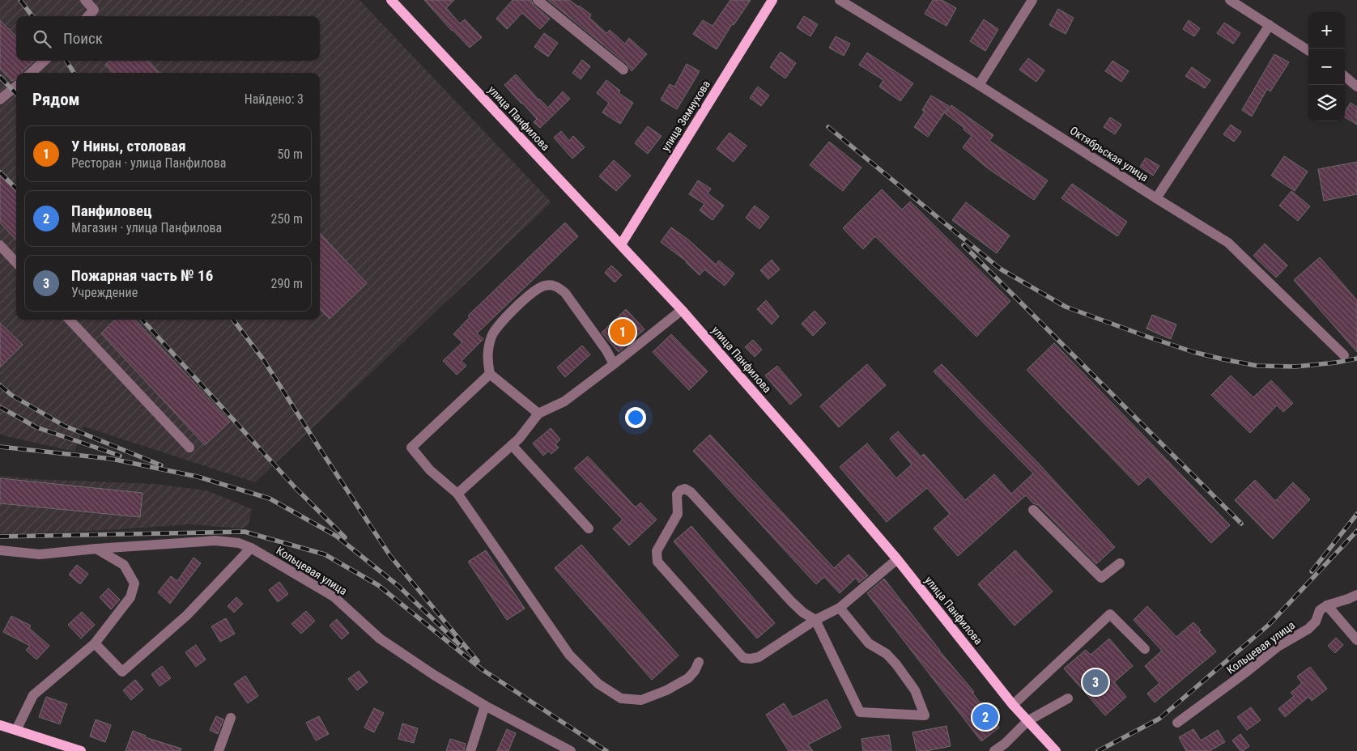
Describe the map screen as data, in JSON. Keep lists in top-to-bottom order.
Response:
{
  "streets": {
    "main road": ["улица Земнухова", "улица Панфилова"],
    "street": ["Октябрьская улица", "Кольцевая улица"]
  },
  "crossings": [
    ["улица Земнухова", "улица Панфилова"]
  ],
  "page": {
    "map_buttons": ["+", "−"],
    "search": "Поиск",
    "heading": ["Рядом", "Найдено: 3"],
    "list": [
      {
        "mark": "1",
        "name": "У Нины, столовая",
        "note": "Ресторан · улица Панфилова",
        "value": "50 m"
      },
      {
        "mark": "2",
        "name": "Панфиловец",
        "note": "Магазин · улица Панфилова",
        "value": "250 m"
      },
      {
        "mark": "3",
        "name": "Пожарная часть № 16",
        "note": "Учреждение",
        "value": "290 m"
      }
    ],
    "pins": ["1", "3", "2"]
  }
}
